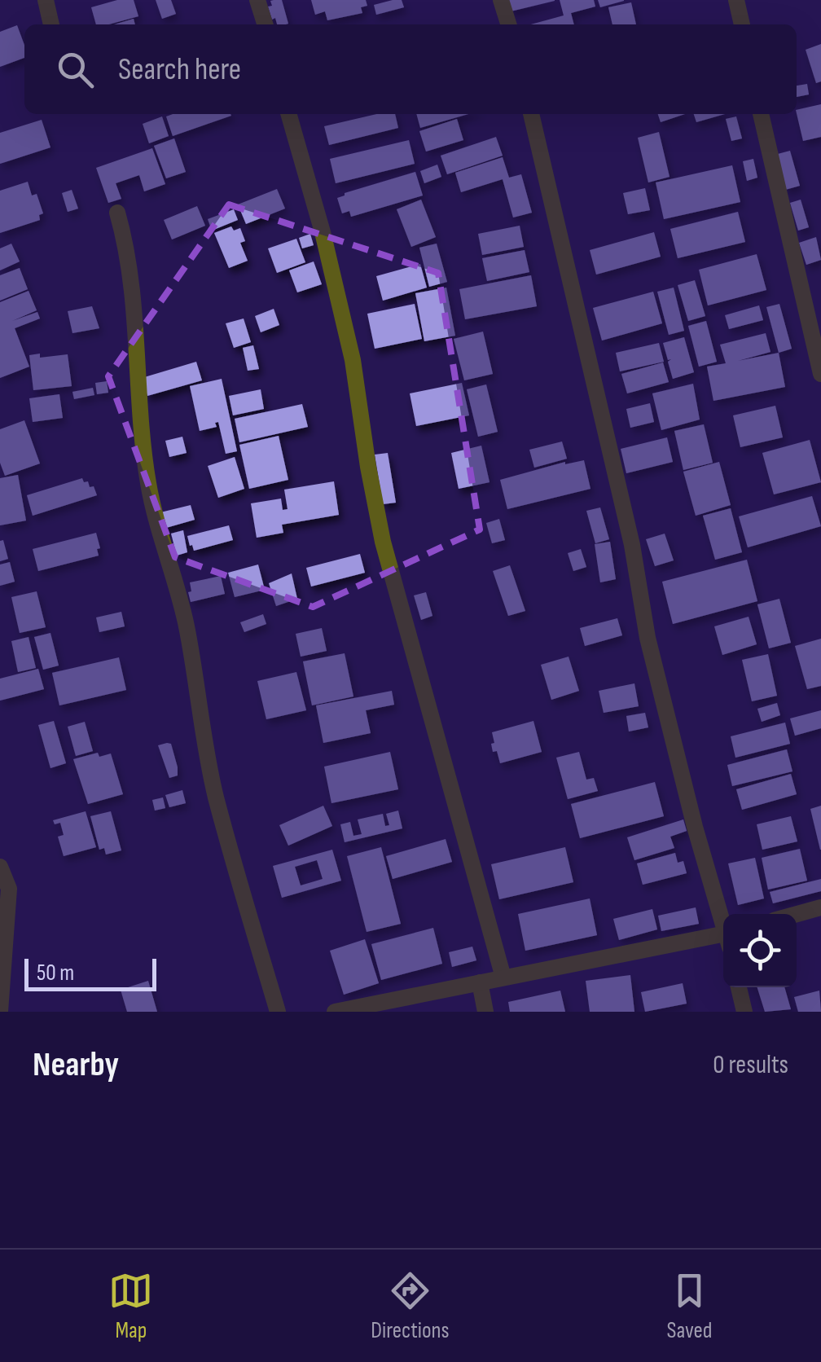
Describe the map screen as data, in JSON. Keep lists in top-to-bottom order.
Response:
{
  "scale_bar": "50 m",
  "page": {
    "search": "Search here",
    "scale": "50 m",
    "heading": ["Nearby", "0 results"],
    "nav": ["Map", "Directions", "Saved"]
  }
}
